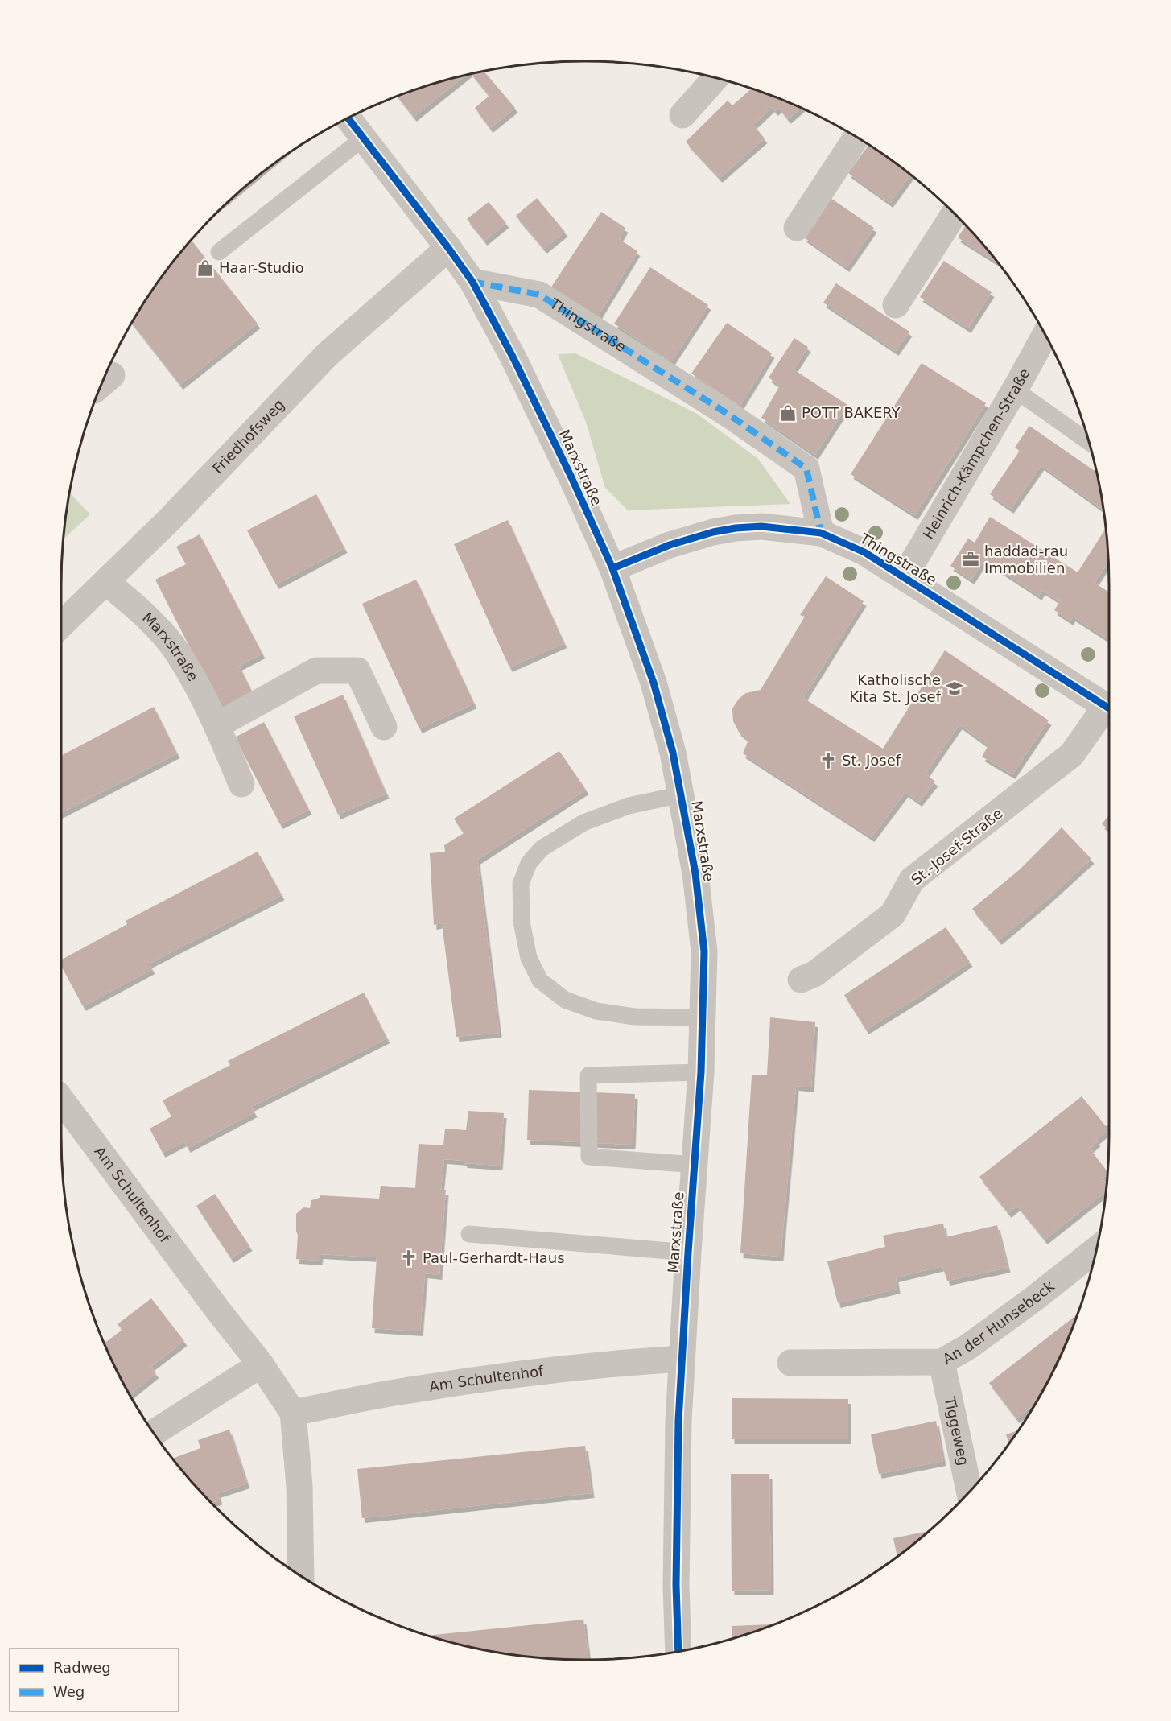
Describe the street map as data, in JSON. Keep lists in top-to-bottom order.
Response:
{
  "streets": {
    "street": [
      "Thingstraße",
      "Friedhofsweg",
      "Heinrich-Kämpchen-Straße",
      "Marxstraße",
      "St.-Josef-Straße",
      "Am Schultenhof",
      "An der Hunsebeck",
      "Tiggeweg"
    ]
  },
  "crossings": [
    ["Thingstraße", "Heinrich-Kämpchen-Straße"],
    ["Thingstraße", "Marxstraße"],
    ["Friedhofsweg", "Marxstraße"],
    ["Marxstraße", "Am Schultenhof"],
    ["An der Hunsebeck", "Tiggeweg"]
  ],
  "places": {
    "shop": ["Haar-Studio", "POTT BAKERY"],
    "office": ["haddad-rau Immobilien"],
    "school or university": ["Katholische Kita St. Josef"],
    "church": ["St. Josef", "Paul-Gerhardt-Haus"]
  },
  "legend": ["Radweg", "Weg"]
}
